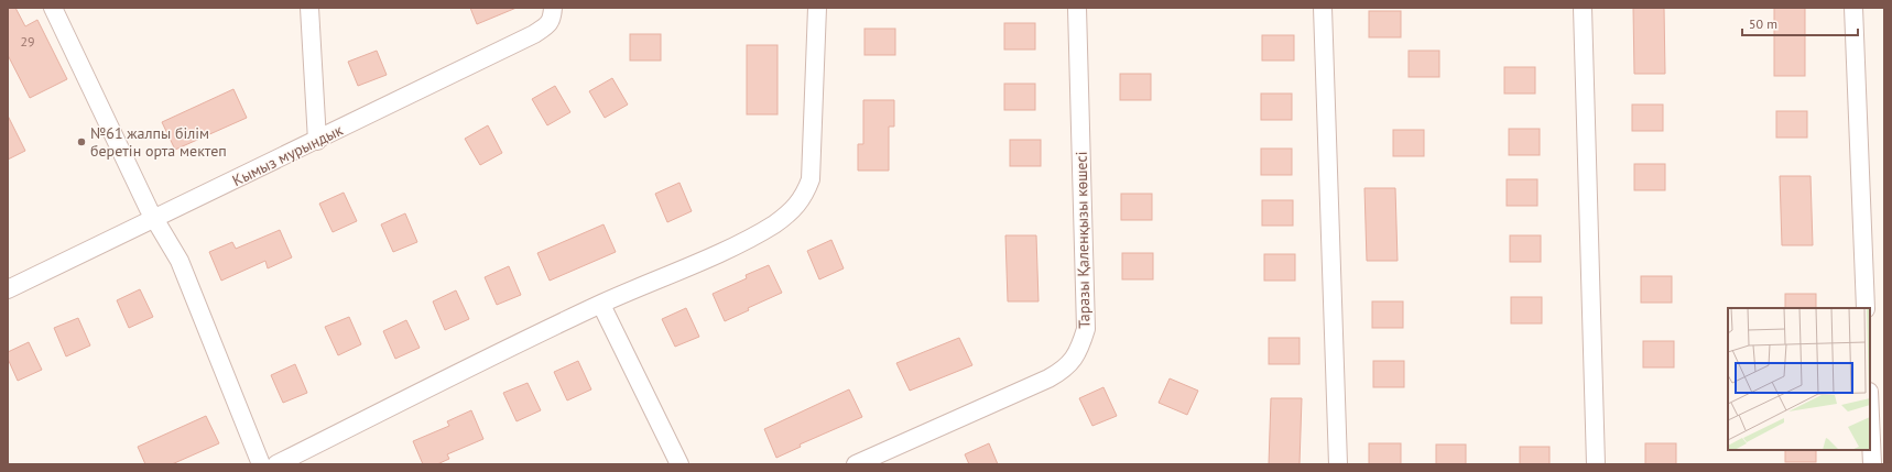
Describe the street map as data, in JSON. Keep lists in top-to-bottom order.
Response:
{
  "streets": {
    "street": ["Кымыз мурындык", "Таразы Қаленқызы көшесі"]
  },
  "places": ["№61 жалпы білім беретін орта мектеп"],
  "house_numbers": ["29"],
  "scale_bar": "50 m"
}
